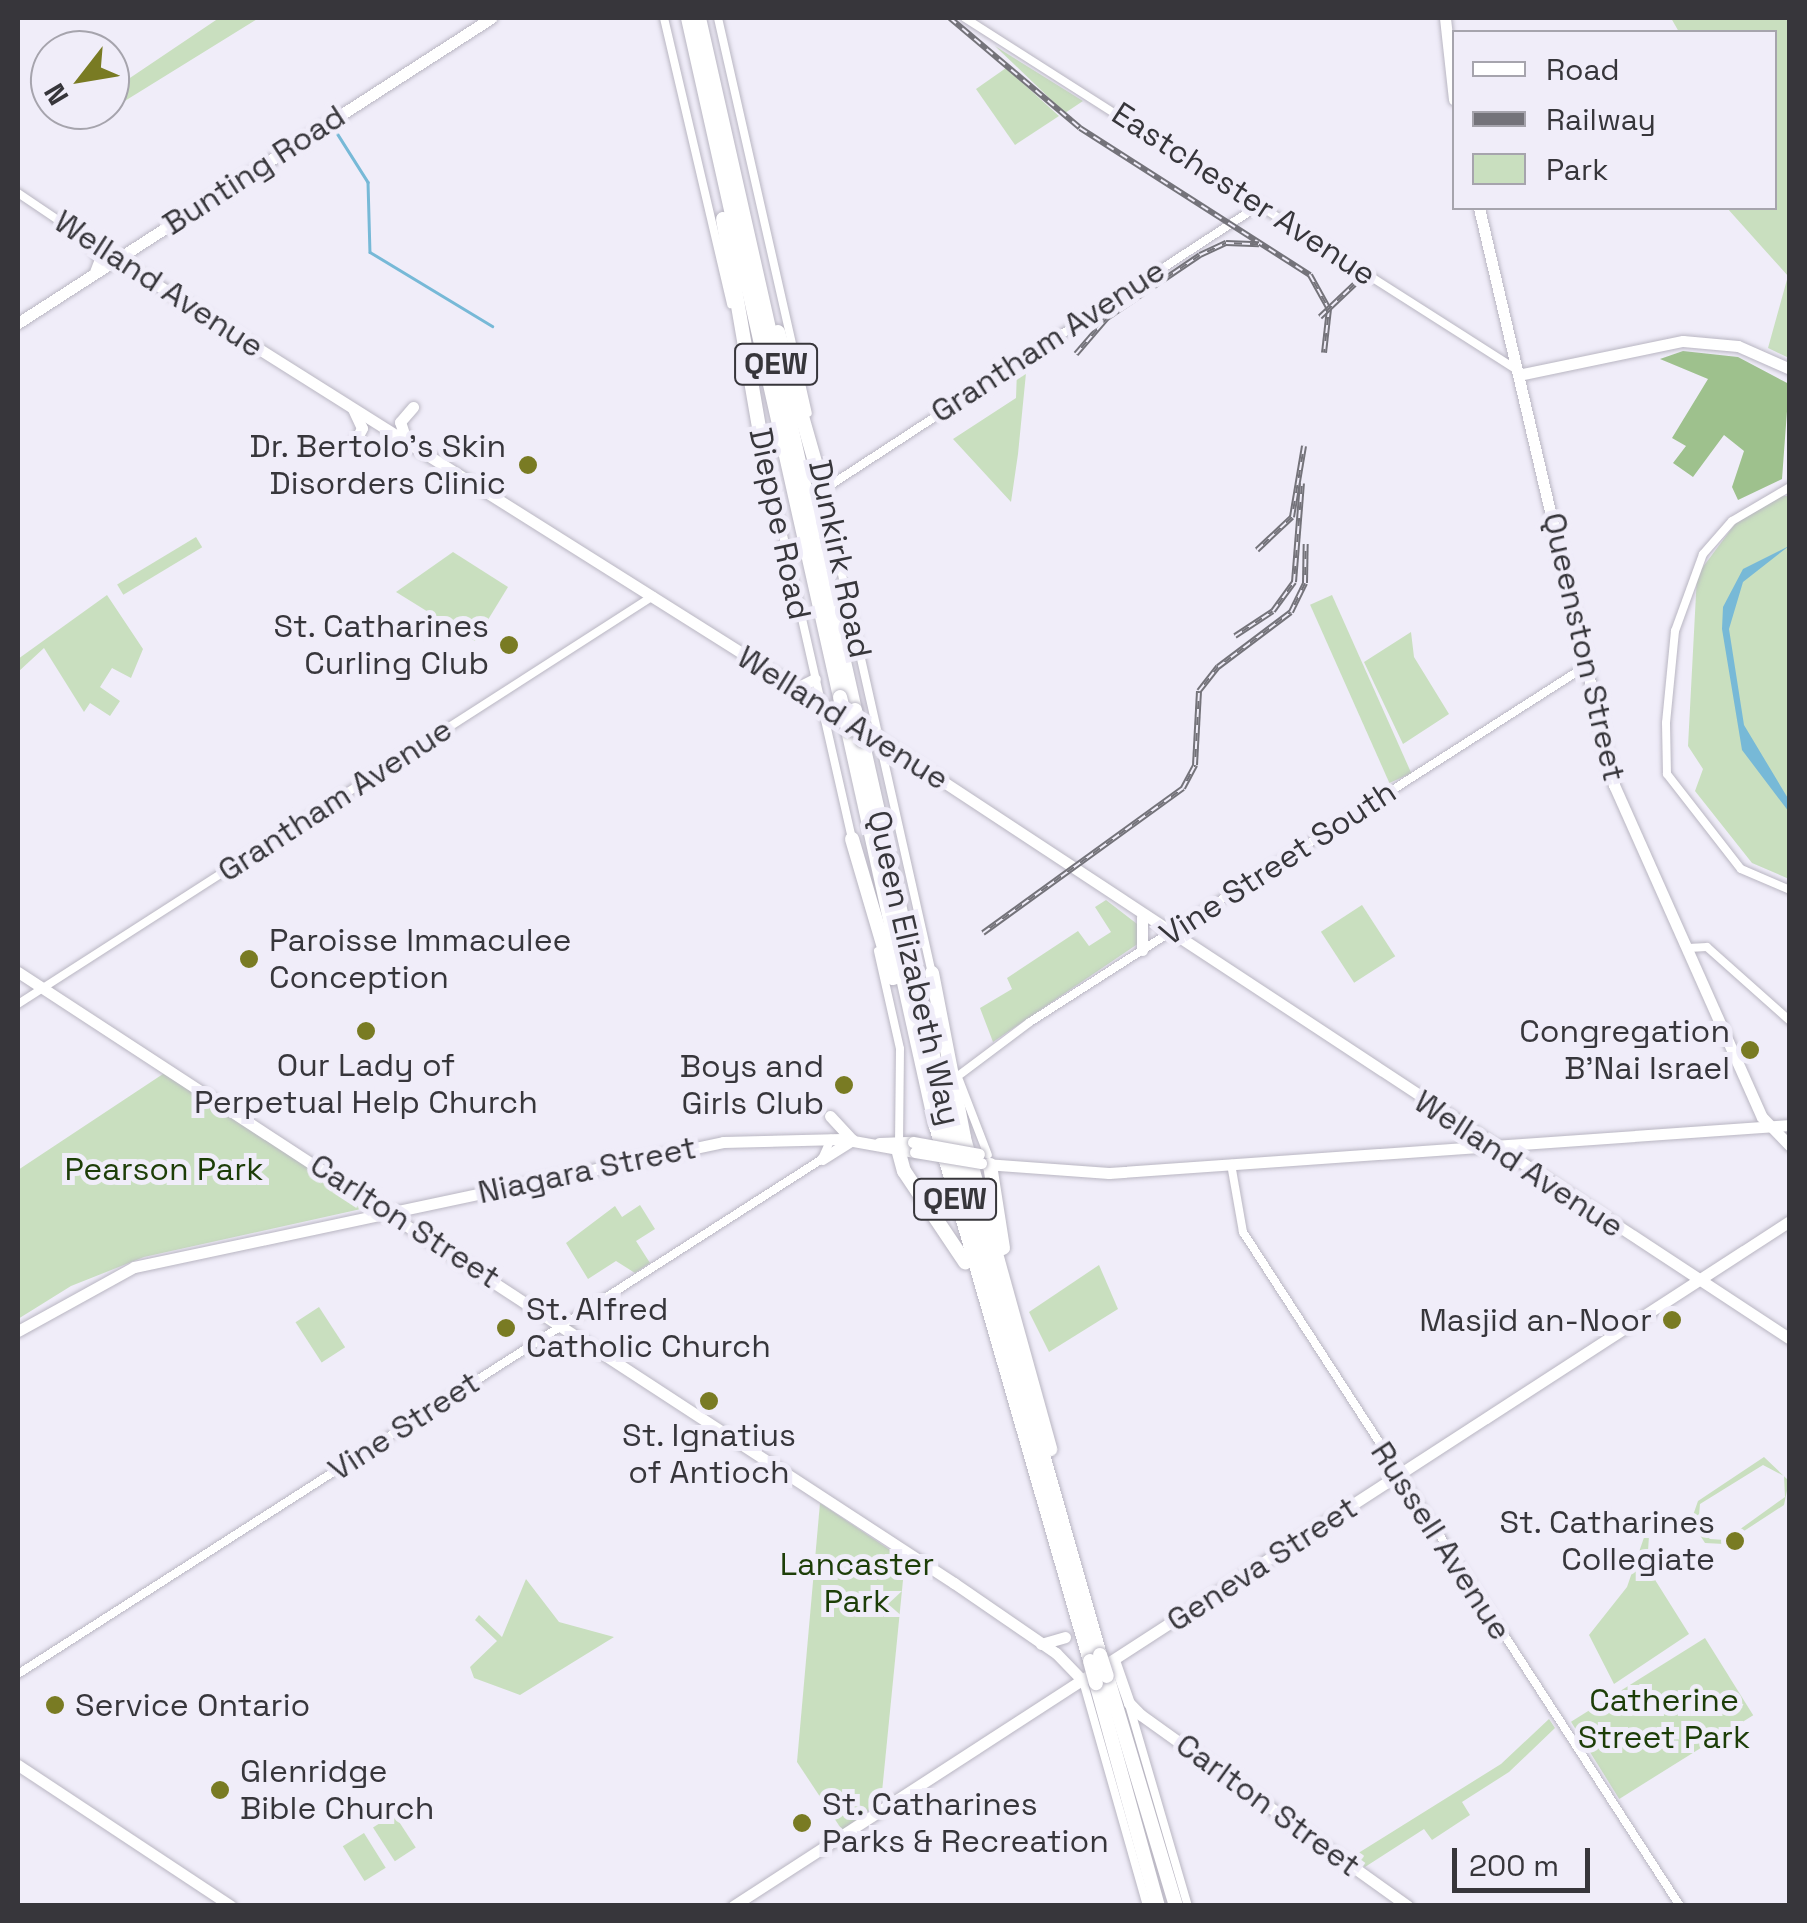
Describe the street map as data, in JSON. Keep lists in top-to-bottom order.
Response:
{
  "streets": {
    "highway": ["QEW", "Queen Elizabeth Way"],
    "main road": [
      "Bunting Road",
      "Welland Avenue",
      "Queenston Street",
      "Niagara Street",
      "Carlton Street",
      "Geneva Street"
    ],
    "street": [
      "Eastchester Avenue",
      "Grantham Avenue",
      "Dieppe Road",
      "Dunkirk Road",
      "Vine Street South",
      "Vine Street",
      "Russell Avenue"
    ]
  },
  "crossings": [
    ["Bunting Road", "Welland Avenue"],
    ["Eastchester Avenue", "Grantham Avenue"],
    ["Eastchester Avenue", "Queenston Street"],
    ["Welland Avenue", "Grantham Avenue"],
    ["Welland Avenue", "Dieppe Road"],
    ["Welland Avenue", "Dunkirk Road"],
    ["Welland Avenue", "Vine Street South"],
    ["Welland Avenue", "Niagara Street"],
    ["Welland Avenue", "Geneva Street"],
    ["Grantham Avenue", "Dunkirk Road"],
    ["Grantham Avenue", "Carlton Street"],
    ["Dieppe Road", "Niagara Street"],
    ["Dunkirk Road", "Vine Street South"],
    ["Dunkirk Road", "Niagara Street"],
    ["Queenston Street", "Vine Street South"],
    ["Queenston Street", "Niagara Street"],
    ["Queen Elizabeth Way", "Carlton Street"],
    ["Queen Elizabeth Way", "Geneva Street"],
    ["Niagara Street", "Carlton Street"],
    ["Niagara Street", "Russell Avenue"],
    ["Carlton Street", "Vine Street"],
    ["Carlton Street", "Geneva Street"],
    ["Russell Avenue", "Geneva Street"]
  ],
  "parks": ["Pearson Park", "Lancaster Park", "Catherine Street Park"],
  "places": [
    "Dr. Bertolo's Skin Disorders Clinic",
    "St. Catharines Curling Club",
    "Paroisse Immaculee Conception",
    "Our Lady of Perpetual Help Church",
    "Congregation B'Nai Israel",
    "Boys and Girls Club",
    "Masjid an-Noor",
    "St. Alfred Catholic Church",
    "St. Ignatius of Antioch",
    "St. Catharines Collegiate",
    "Service Ontario",
    "Glenridge Bible Church",
    "St. Catharines Parks & Recreation"
  ],
  "legend": ["Road", "Railway", "Park"],
  "scale_bar": "200 m",
  "north": "bottom left"
}
